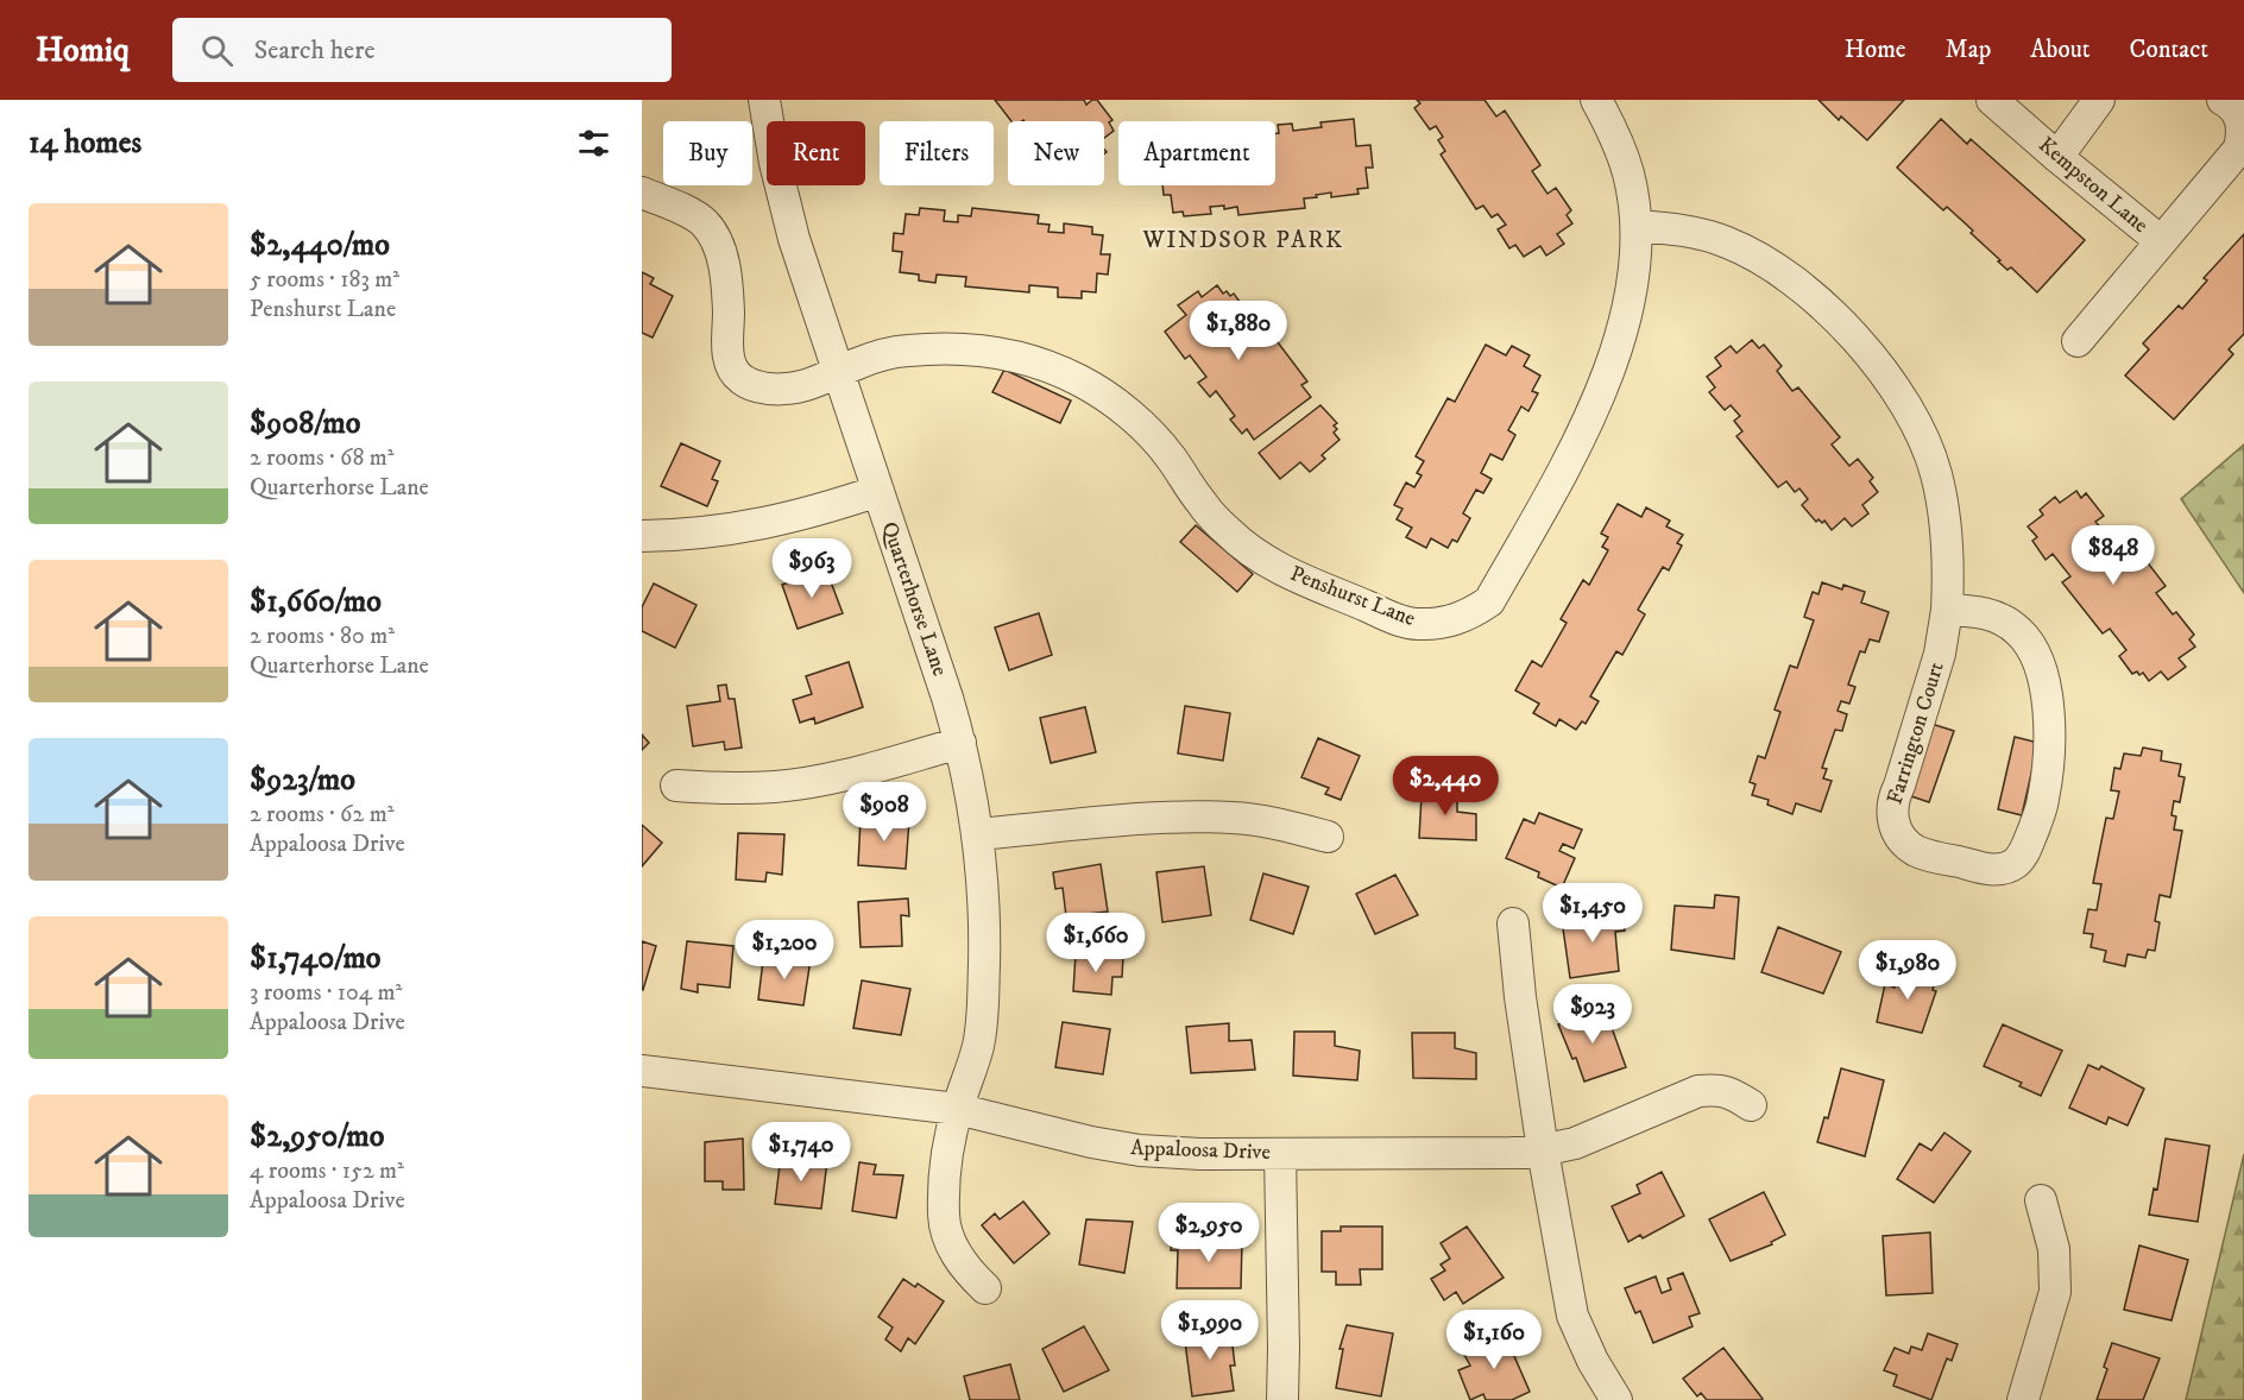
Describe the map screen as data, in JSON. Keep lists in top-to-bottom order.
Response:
{
  "streets": {
    "street": [
      "Kempston Lane",
      "Penshurst Lane",
      "Quarterhorse Lane",
      "Farrington Court",
      "Appaloosa Drive"
    ]
  },
  "crossings": [
    ["Penshurst Lane", "Quarterhorse Lane"],
    ["Penshurst Lane", "Farrington Court"],
    ["Quarterhorse Lane", "Appaloosa Drive"]
  ],
  "districts": ["WINDSOR PARK"],
  "page": {
    "header": "Homiq",
    "search": "Search here",
    "nav": [
      "Home",
      "Map",
      "About",
      "Contact"
    ],
    "heading": "14 homes",
    "chip": [
      "Buy",
      "Rent",
      "Filters",
      "New",
      "Apartment"
    ],
    "list": [
      {
        "name": "$2,440/mo",
        "note": "5 rooms · 183 m² · Penshurst Lane"
      },
      {
        "name": "$908/mo",
        "note": "2 rooms · 68 m² · Quarterhorse Lane"
      },
      {
        "name": "$1,660/mo",
        "note": "2 rooms · 80 m² · Quarterhorse Lane"
      },
      {
        "name": "$923/mo",
        "note": "2 rooms · 62 m² · Appaloosa Drive"
      },
      {
        "name": "$1,740/mo",
        "note": "3 rooms · 104 m² · Appaloosa Drive"
      },
      {
        "name": "$2,950/mo",
        "note": "4 rooms · 152 m² · Appaloosa Drive"
      }
    ],
    "price": [
      "$1,880",
      "$848",
      "$963",
      "$2,440",
      "$908",
      "$1,450",
      "$1,660",
      "$1,200",
      "$1,980",
      "$923",
      "$1,740",
      "$2,950",
      "$1,990",
      "$1,160"
    ]
  }
}
